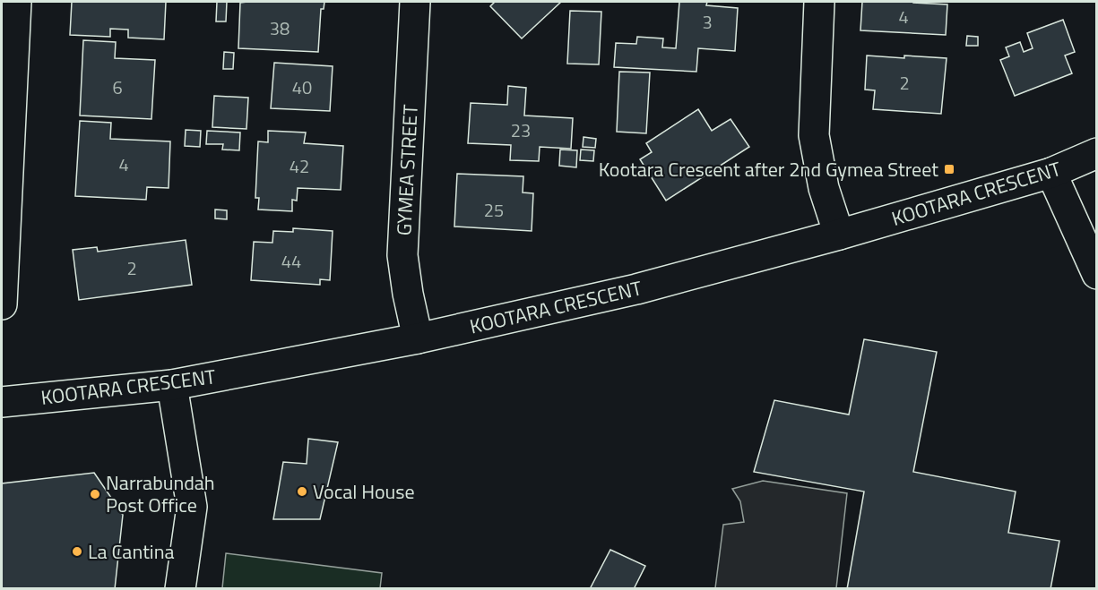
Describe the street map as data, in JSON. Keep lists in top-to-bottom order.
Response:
{
  "streets": {
    "street": ["GYMEA STREET", "KOOTARA CRESCENT"]
  },
  "crossings": [
    ["GYMEA STREET", "KOOTARA CRESCENT"]
  ],
  "places": {
    "transit": ["Kootara Crescent after 2nd Gymea Street"],
    "other": ["Vocal House", "Narrabundah Post Office", "La Cantina"]
  },
  "house_numbers": [
    "4",
    "3",
    "38",
    "2",
    "6",
    "40",
    "23",
    "4",
    "42",
    "25",
    "44",
    "2"
  ]
}
